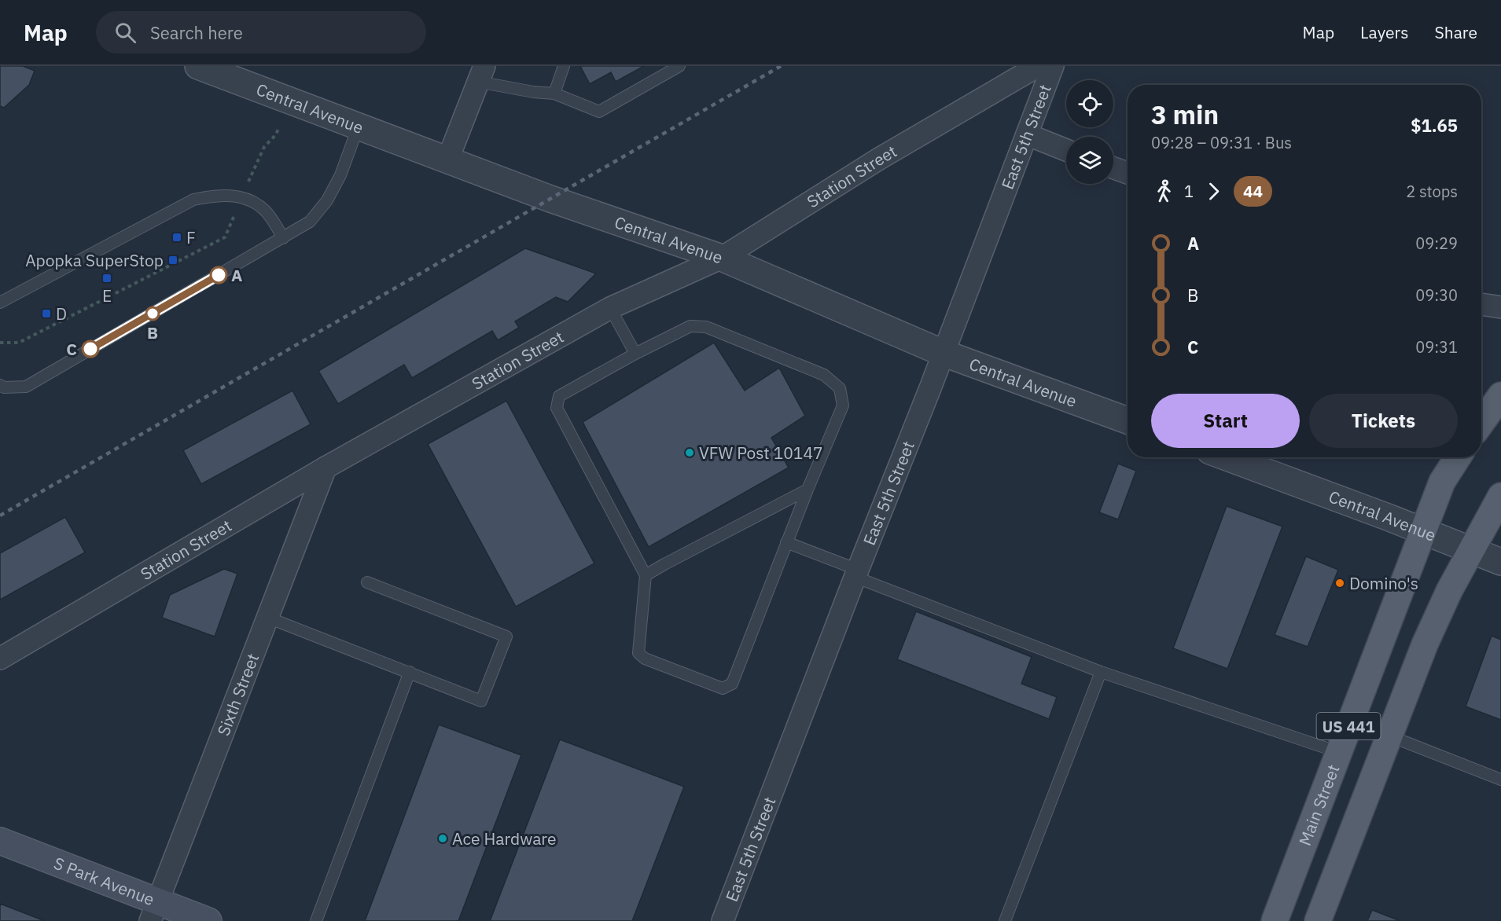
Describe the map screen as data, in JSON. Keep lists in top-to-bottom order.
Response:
{
  "streets": {
    "main road": ["US 441", "Main Street", "S Park Avenue"],
    "street": [
      "Central Avenue",
      "East 5th Street",
      "Station Street",
      "Sixth Street"
    ]
  },
  "crossings": [
    ["Central Avenue", "East 5th Street"],
    ["Central Avenue", "Station Street"],
    ["Central Avenue", "US 441"],
    ["Central Avenue", "Main Street"],
    ["Station Street", "Sixth Street"],
    ["Sixth Street", "S Park Avenue"],
    ["US 441", "Main Street"]
  ],
  "places": {
    "transit": [
      "F",
      "Apopka SuperStop",
      "E",
      "D"
    ],
    "other": [
      "A",
      "B",
      "C",
      "VFW Post 10147",
      "Domino's",
      "Ace Hardware"
    ]
  },
  "lines": ["bus line 44"],
  "page": {
    "header": "Map",
    "search": "Search here",
    "nav": ["Map", "Layers", "Share"],
    "heading": ["3 min", "09:28 – 09:31 · Bus", "$1.65"],
    "legs": ["1", "44", "2 stops"],
    "list": [
      {
        "name": "A",
        "value": "09:29"
      },
      {
        "name": "B",
        "value": "09:30"
      },
      {
        "name": "C",
        "value": "09:31"
      }
    ],
    "buttons": ["Start", "Tickets"]
  }
}
